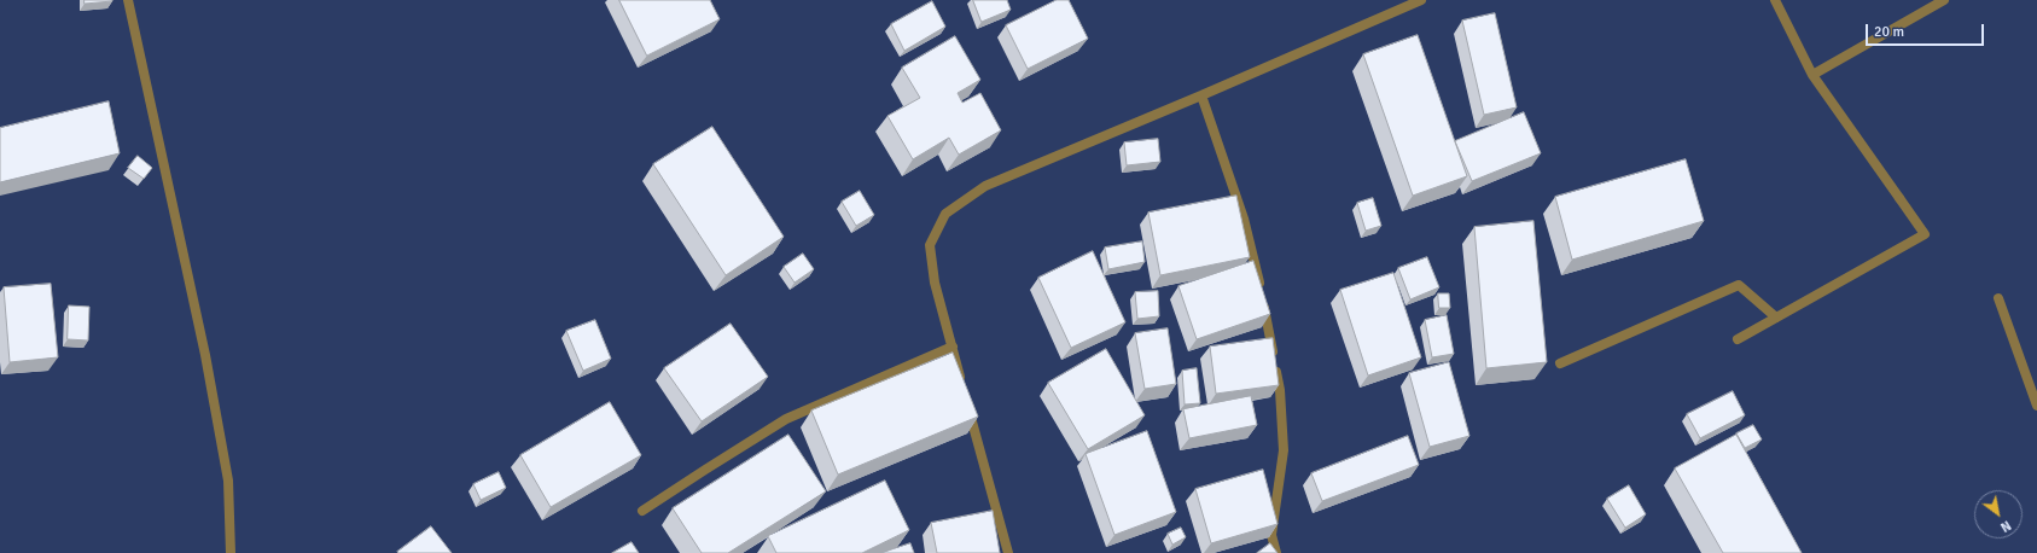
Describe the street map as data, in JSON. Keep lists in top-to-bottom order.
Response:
{
  "scale_bar": "20 m",
  "north": "bottom right"
}
